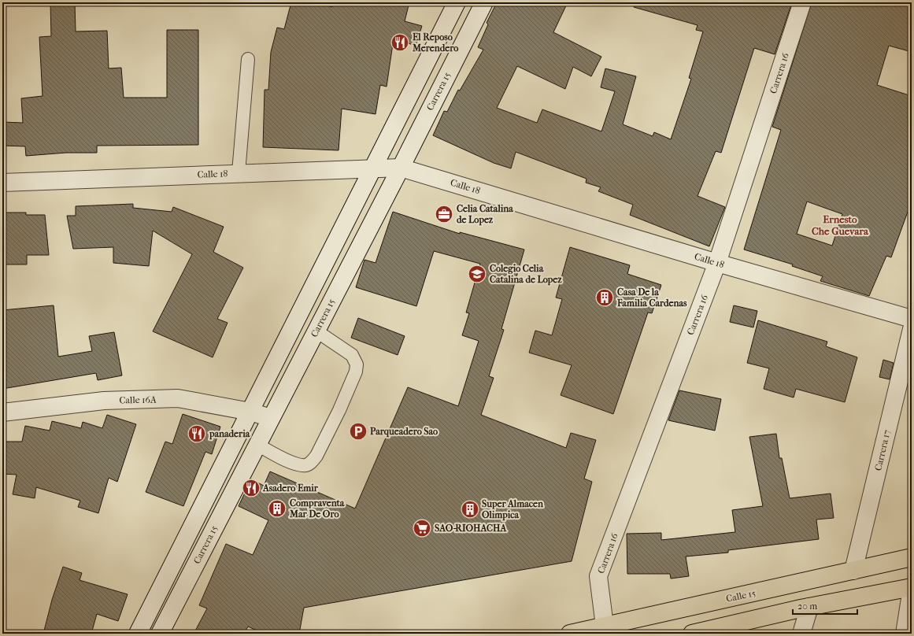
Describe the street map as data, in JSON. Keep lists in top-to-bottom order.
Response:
{
  "streets": {
    "highway": ["Calle 15"],
    "street": [
      "Carrera 16",
      "Carrera 15",
      "Calle 18",
      "Calle 16A",
      "Carrera 17"
    ]
  },
  "crossings": [
    ["Carrera 16", "Calle 18"],
    ["Carrera 16", "Calle 15"],
    ["Carrera 15", "Calle 18"],
    ["Carrera 15", "Calle 16A"],
    ["Carrera 17", "Calle 15"]
  ],
  "districts": ["Ernesto Che Guevara"],
  "places": {
    "restaurant": ["El Reposo Merendero", "panaderia", "Asadero Emir"],
    "office": ["Celia Catalina de Lopez"],
    "school or university": ["Colegio Celia Catalina de Lopez"],
    "building": ["Casa De la Familia Cardenas", "Compraventa Mar De Oro", "Super Almacen Olimpica"],
    "parking": ["Parqueadero Sao"],
    "supermarket": ["SAO-RIOHACHA"]
  },
  "scale_bar": "20 m"
}
